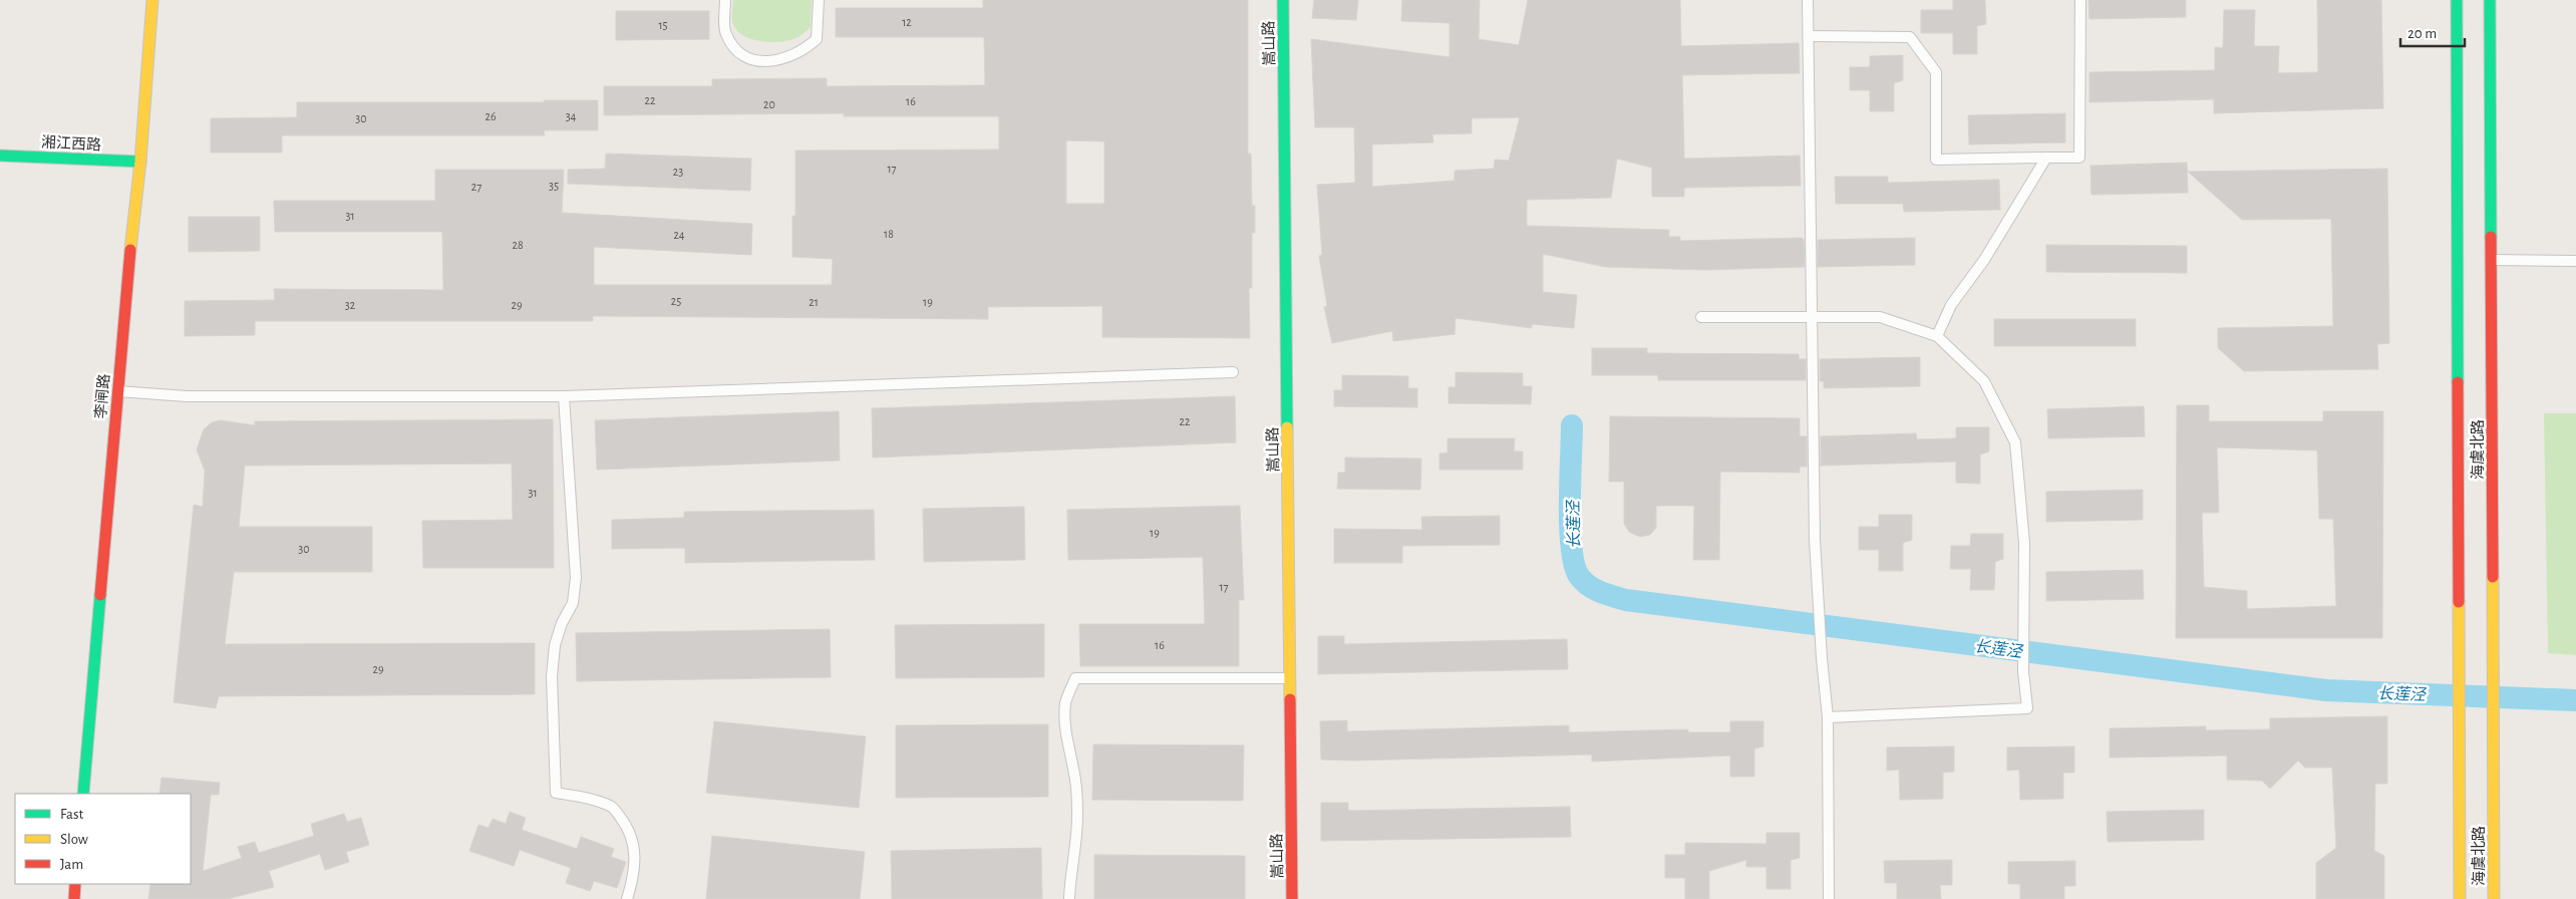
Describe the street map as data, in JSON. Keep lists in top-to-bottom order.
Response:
{
  "streets": {
    "street": [
      "嵩山路",
      "湘江西路",
      "李闸路",
      "海虞北路"
    ]
  },
  "crossings": [
    ["湘江西路", "李闸路"]
  ],
  "water": ["长莲泾"],
  "house_numbers": [
    "12",
    "15",
    "22",
    "16",
    "20",
    "26",
    "34",
    "30",
    "17",
    "23",
    "35",
    "27",
    "31",
    "18",
    "24",
    "28",
    "25",
    "21",
    "19",
    "32",
    "29",
    "22",
    "31",
    "19",
    "30",
    "17",
    "16",
    "29"
  ],
  "legend": ["Fast", "Slow", "Jam"],
  "scale_bar": "20 m"
}
